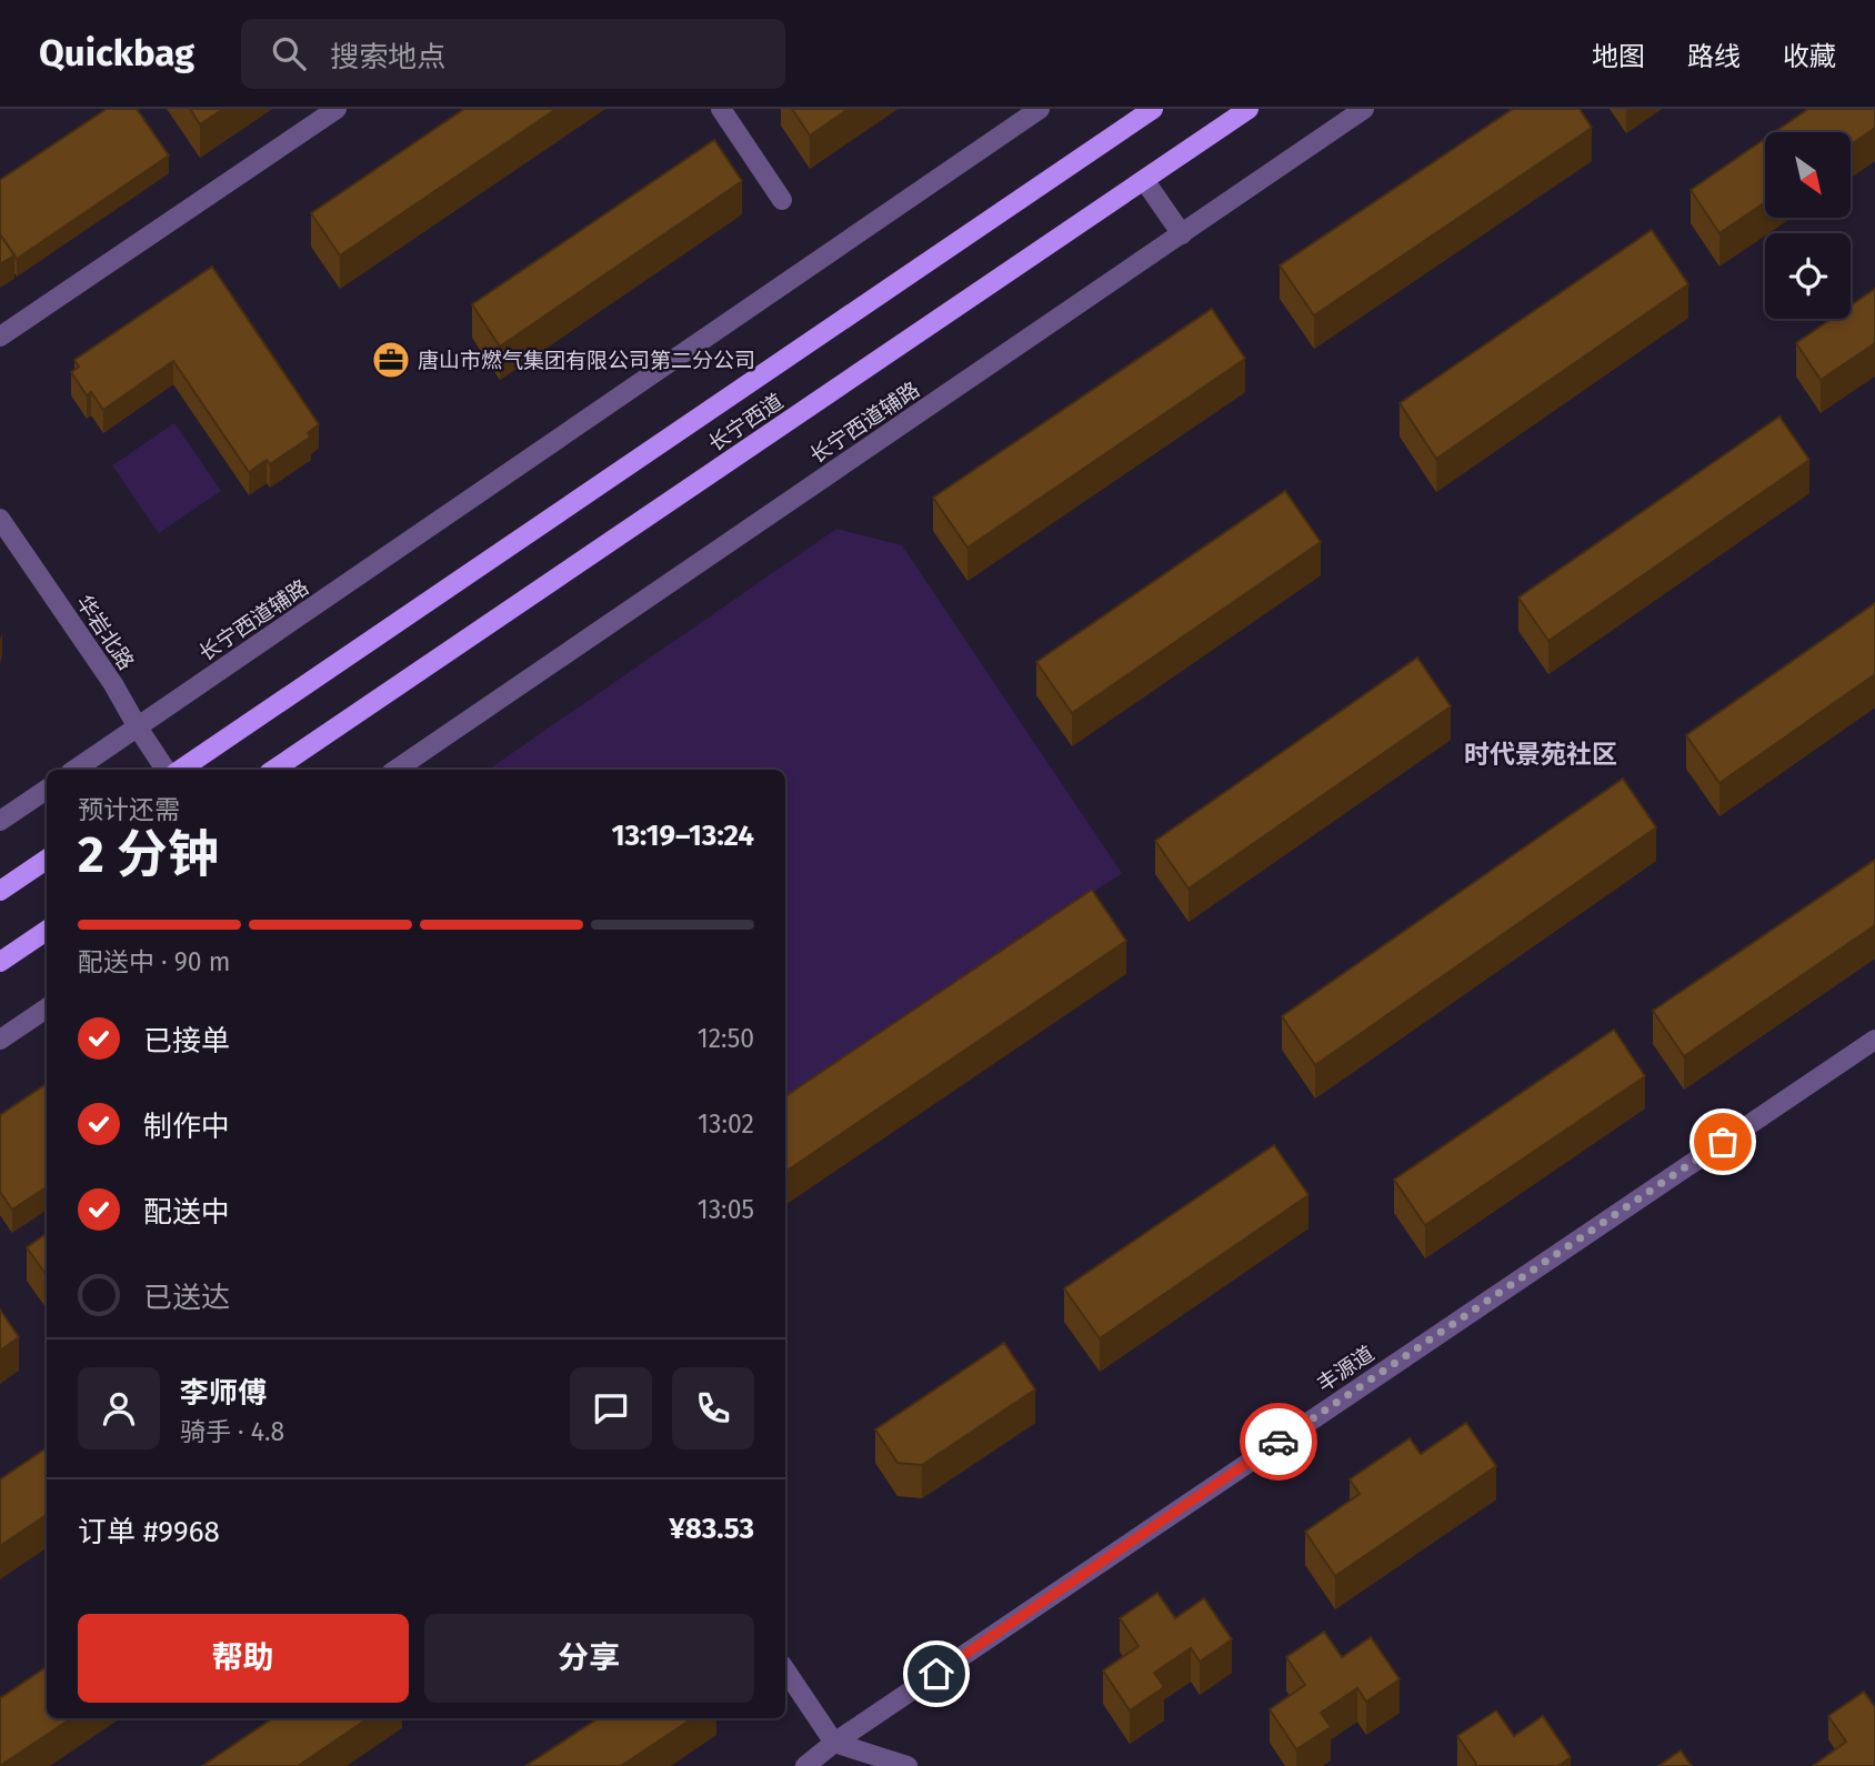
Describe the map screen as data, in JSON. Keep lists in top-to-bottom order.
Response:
{
  "streets": {
    "main road": ["长宁西道"],
    "street": ["长宁西道辅路", "华岩北路", "丰源道"]
  },
  "crossings": [
    ["长宁西道辅路", "华岩北路"]
  ],
  "districts": ["时代景苑社区"],
  "places": {
    "office": ["唐山市燃气集团有限公司第二分公司"]
  },
  "north": "bottom right",
  "page": {
    "header": "Quickbag",
    "search": "搜索地点",
    "nav": ["地图", "路线", "收藏"],
    "heading": ["2 分钟", "预计还需", "13:19–13:24"],
    "panel": [
      "李师傅",
      "骑手 · 4.8",
      "订单 #9968",
      "¥83.53"
    ],
    "bar": "配送中 · 90 m",
    "list": [
      ["已接单", "12:50"],
      ["制作中", "13:02"],
      ["配送中", "13:05"],
      "已送达"
    ],
    "buttons": ["帮助", "分享"]
  }
}
